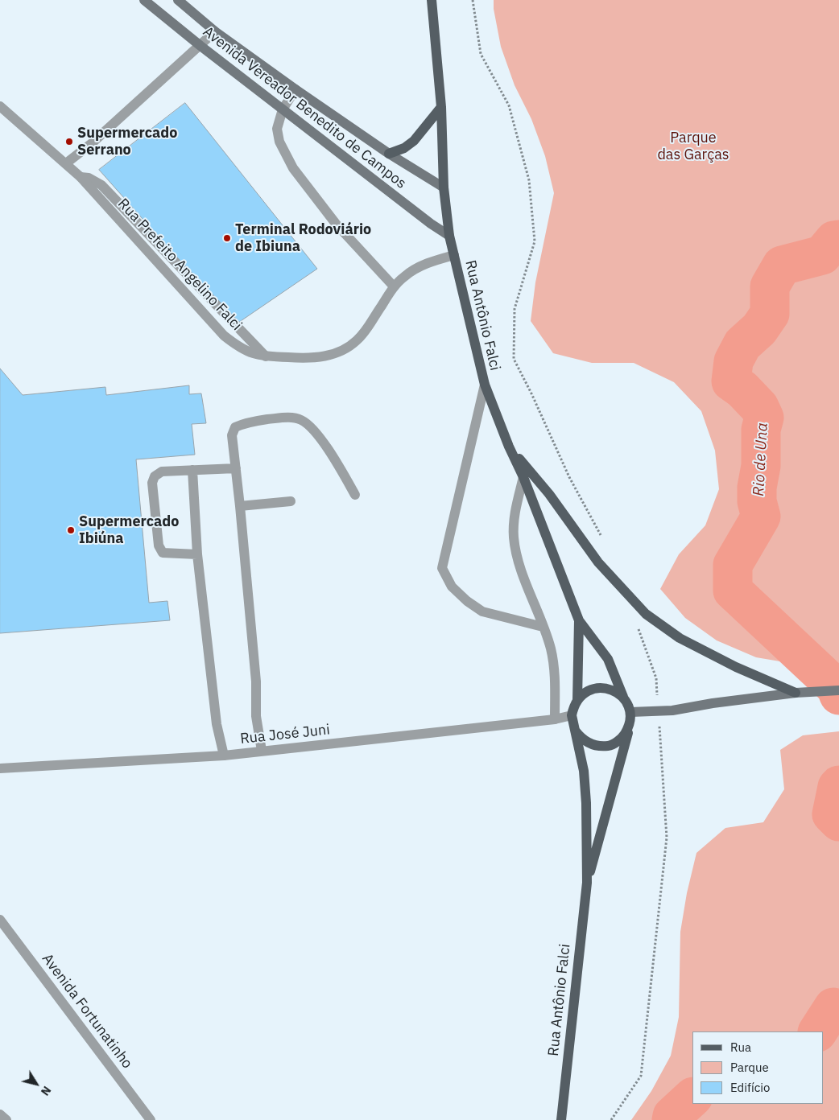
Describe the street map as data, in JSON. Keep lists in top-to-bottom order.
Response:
{
  "streets": {
    "main road": ["Avenida Vereador Benedito de Campos", "Rua Antônio Falci"],
    "street": ["Rua Prefeito Angelino Falci", "Rua José Juni", "Avenida Fortunatinho"]
  },
  "crossings": [
    ["Avenida Vereador Benedito de Campos", "Rua Antônio Falci"],
    ["Rua Prefeito Angelino Falci", "Rua Antônio Falci"],
    ["Rua Antônio Falci", "Rua José Juni"]
  ],
  "water": ["Rio de Una"],
  "parks": ["Parque das Garças"],
  "places": ["Supermercado Serrano", "Terminal Rodoviário de Ibiuna", "Supermercado Ibiúna"],
  "legend": ["Rua", "Parque", "Edifício"],
  "north": "bottom right"
}
